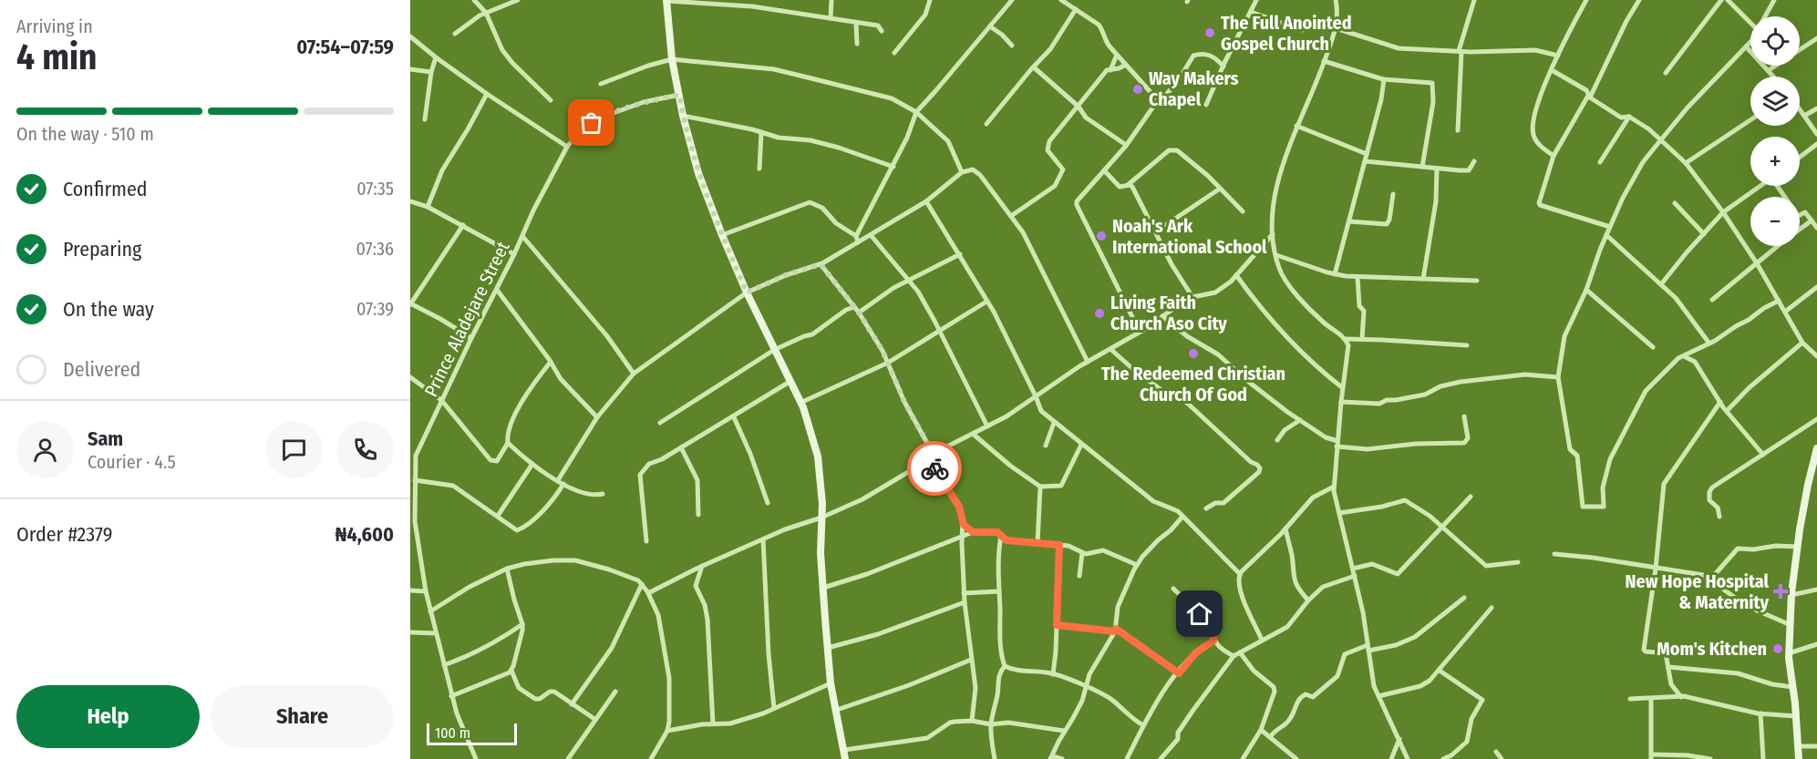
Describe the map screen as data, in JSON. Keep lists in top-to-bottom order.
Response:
{
  "streets": {
    "street": ["Prince Aladejare Street"]
  },
  "places": {
    "other": [
      "The Full Anointed Gospel Church",
      "Way Makers Chapel",
      "Noah's Ark International School",
      "Living Faith Church Aso City",
      "The Redeemed Christian Church Of God",
      "Mom's Kitchen"
    ],
    "health": ["New Hope Hospital & Maternity"]
  },
  "scale_bar": "100 m",
  "page": {
    "heading": ["4 min", "Arriving in", "07:54–07:59"],
    "panel": [
      "Sam",
      "Courier · 4.5",
      "Order #2379",
      "₦4,600"
    ],
    "map_buttons": ["+", "−"],
    "bar": "On the way · 510 m",
    "list": [
      ["Confirmed", "07:35"],
      ["Preparing", "07:36"],
      ["On the way", "07:39"],
      "Delivered"
    ],
    "buttons": ["Help", "Share"],
    "scale": "100 m"
  }
}
